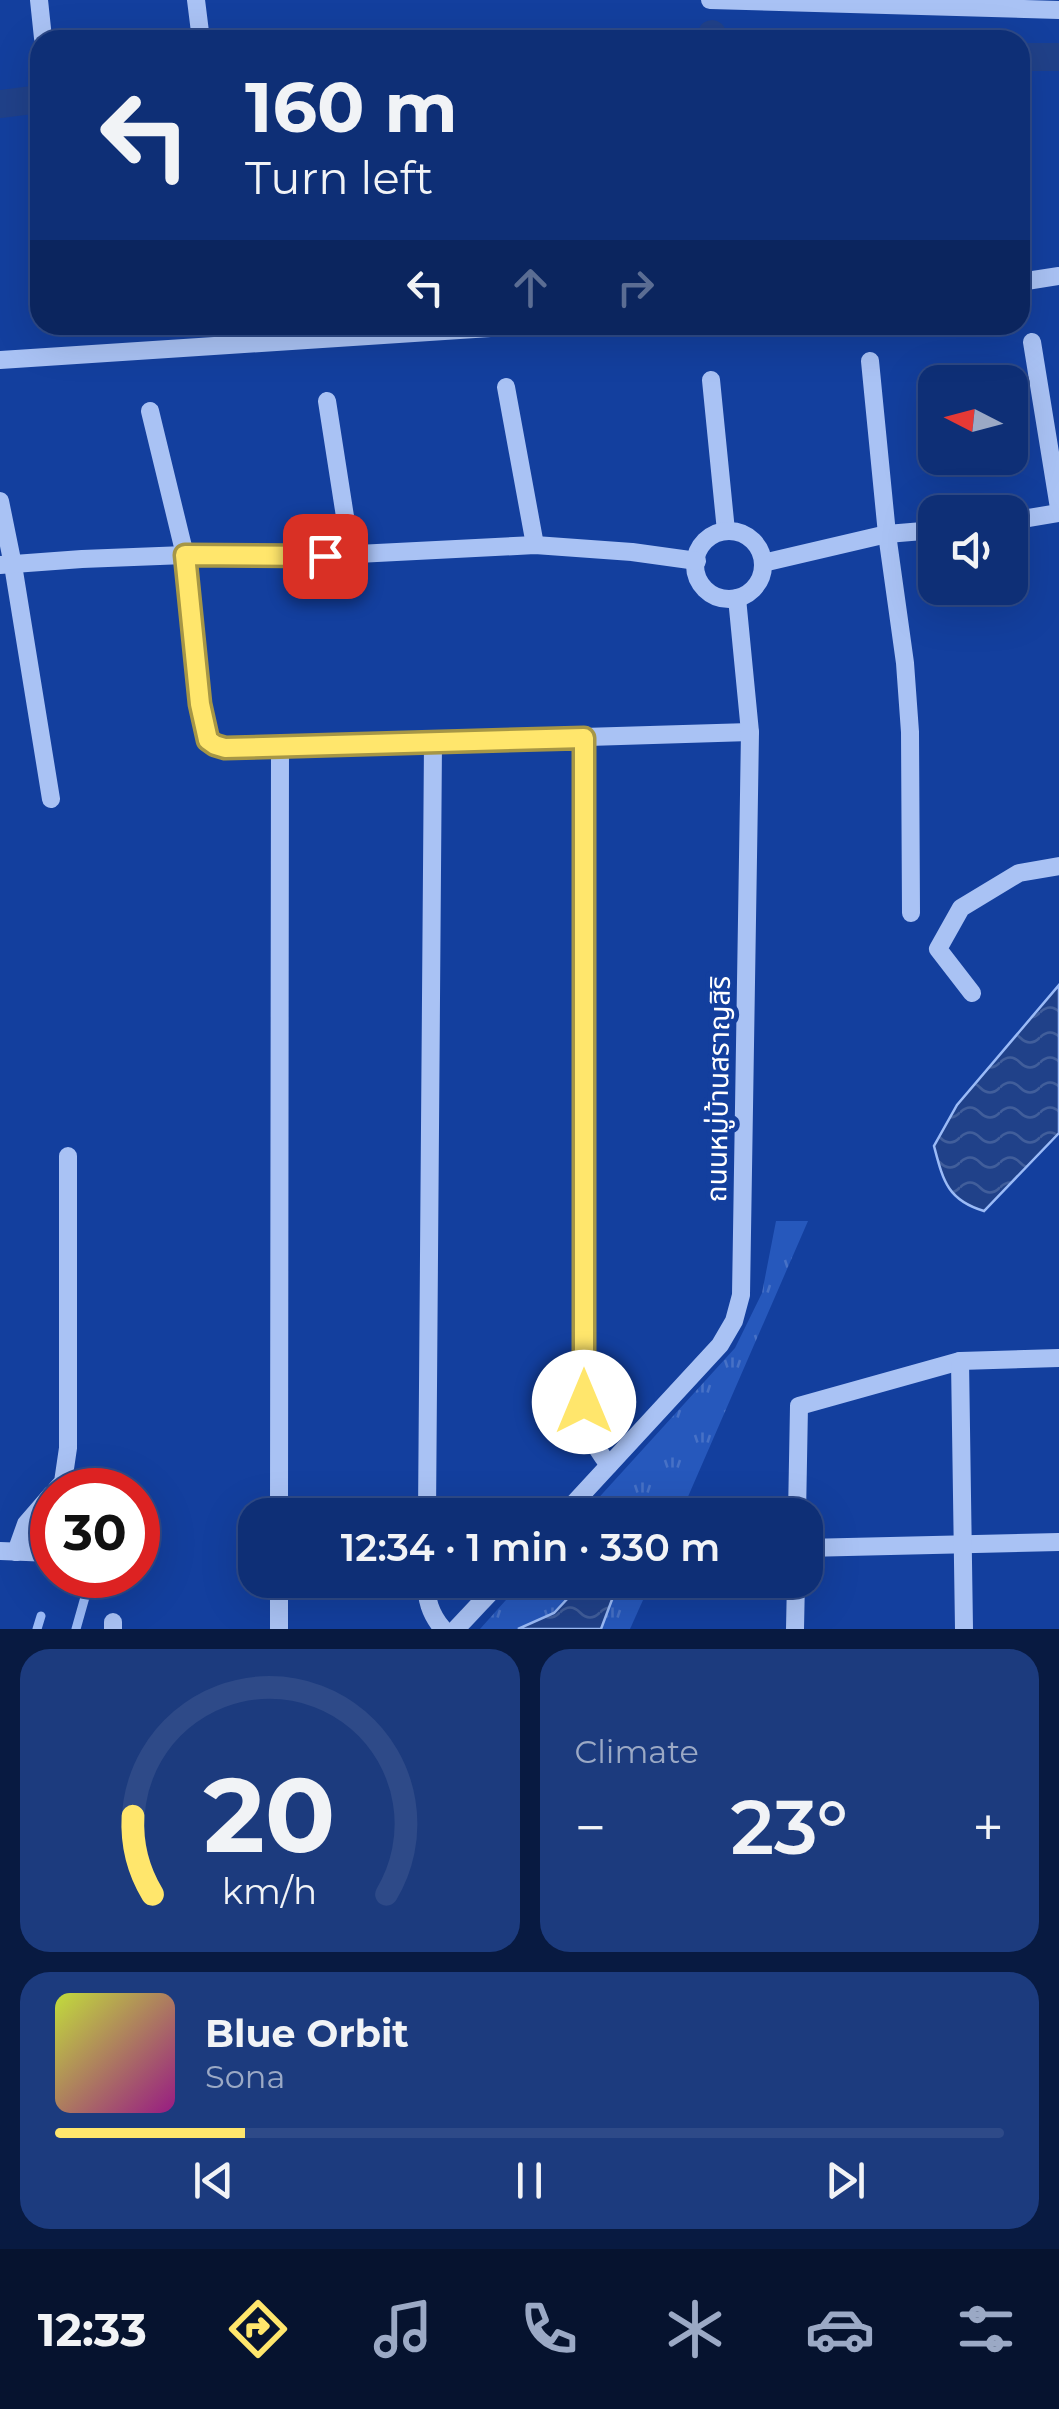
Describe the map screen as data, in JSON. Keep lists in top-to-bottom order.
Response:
{
  "streets": {
    "street": ["ถนนหมู่บ้านสราญสิริ"]
  },
  "north": "left",
  "page": {
    "turn": ["160 m", "Turn left"],
    "limit": "30",
    "trip": "12:34 · 1 min · 330 m",
    "tile": "Climate",
    "heat": ["−", "23°", "+"],
    "song": ["Blue Orbit", "Sona"],
    "tabs": "12:33",
    "gauge": ["20", "km/h"]
  }
}
